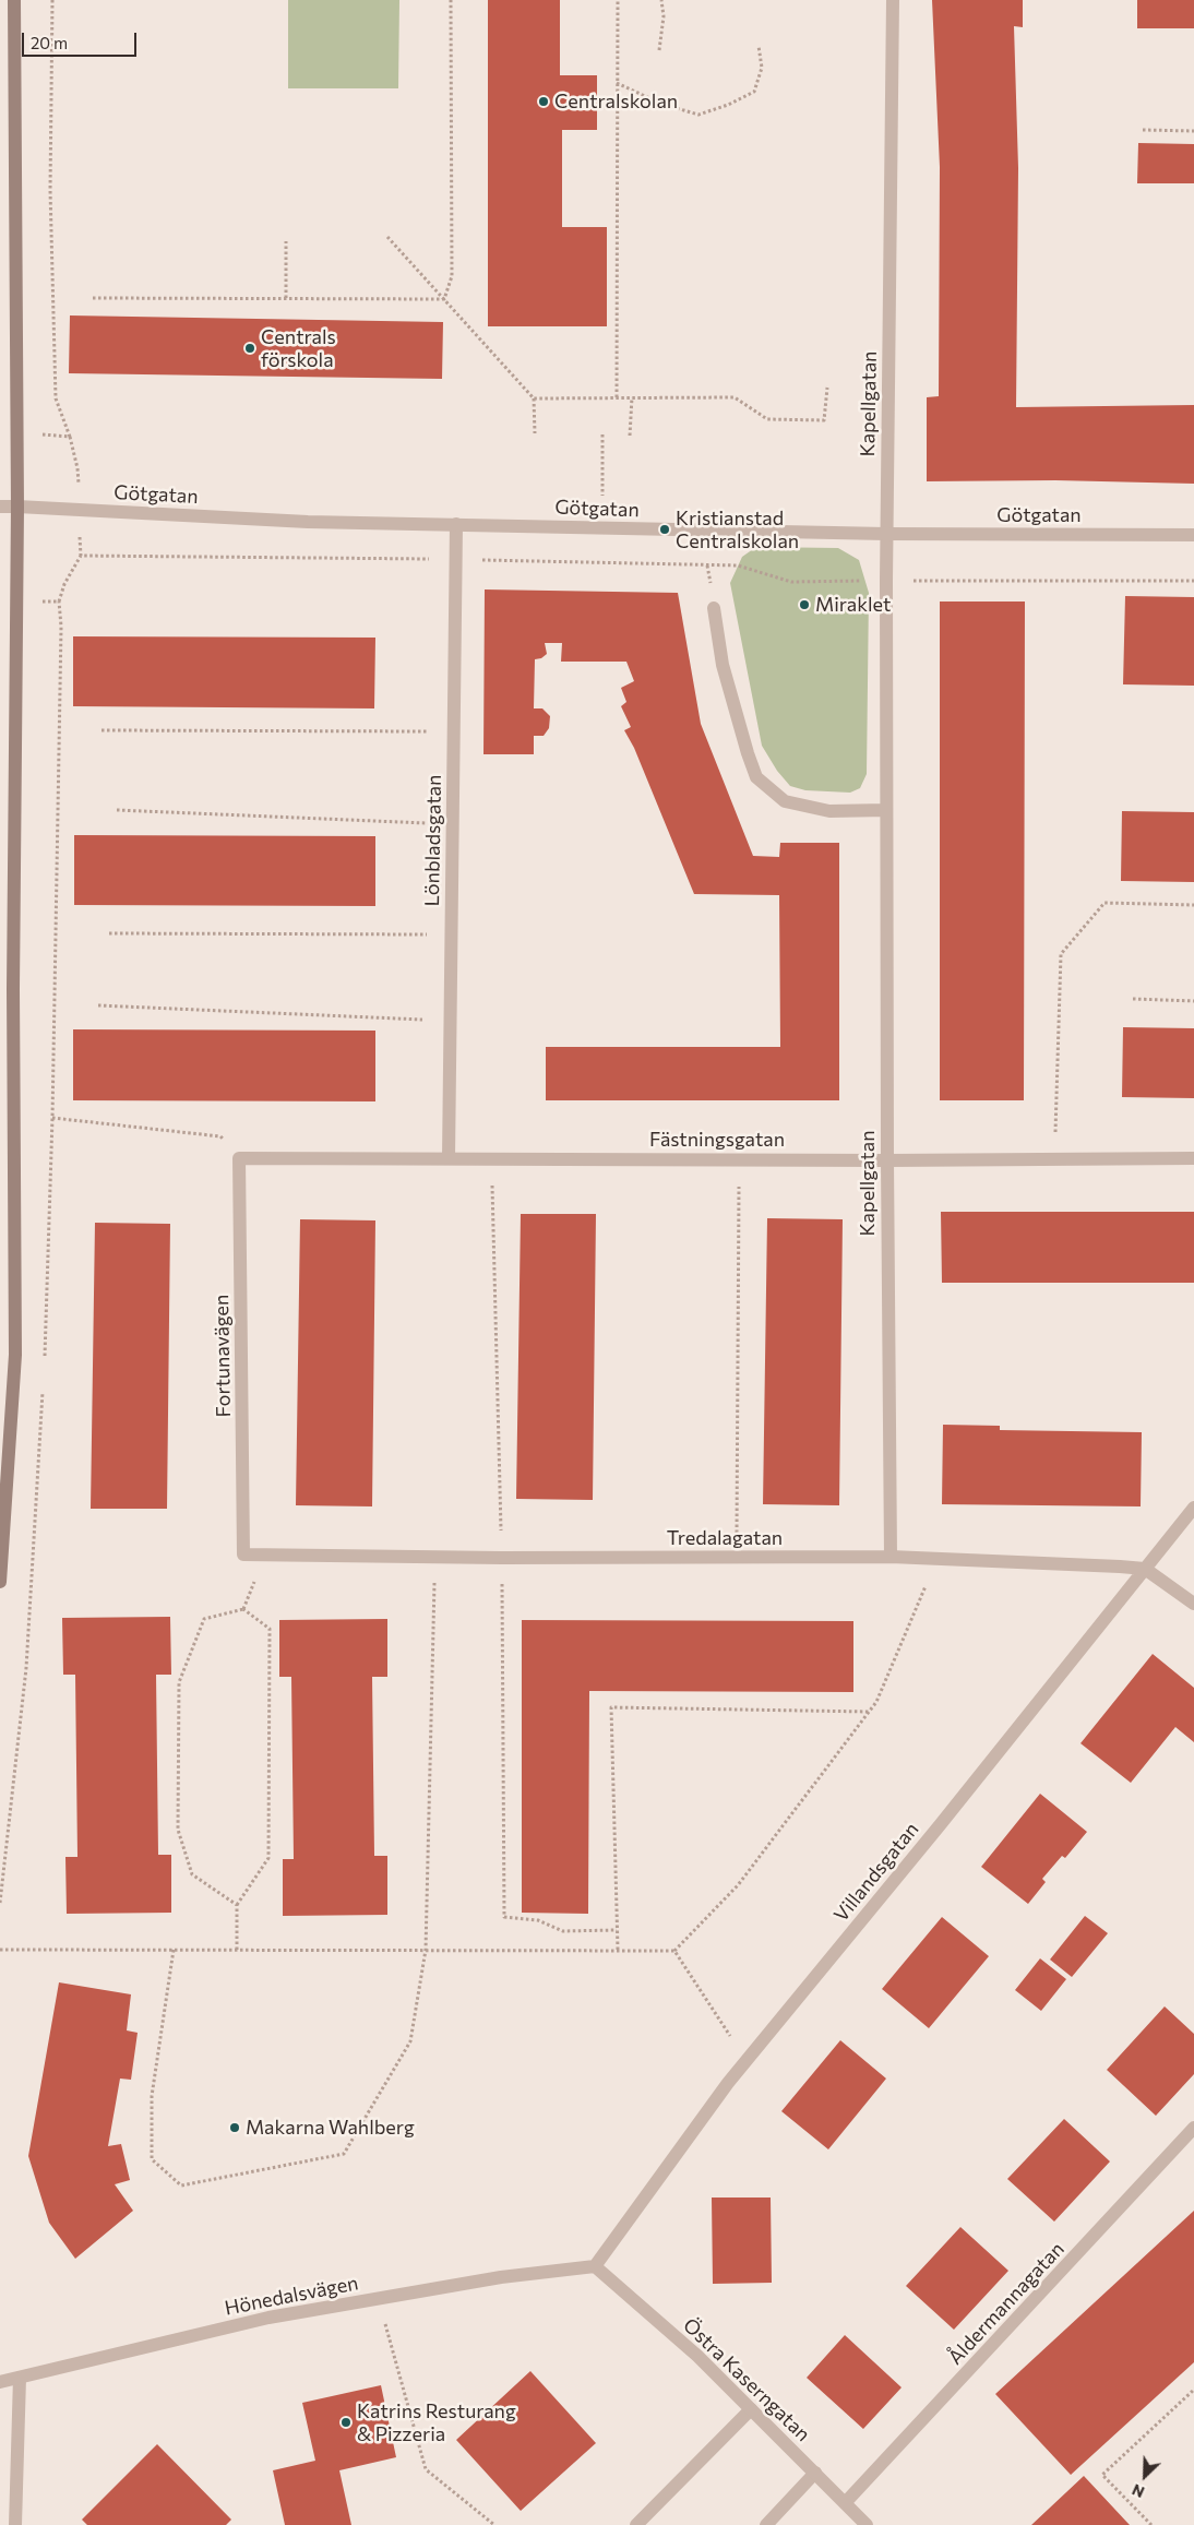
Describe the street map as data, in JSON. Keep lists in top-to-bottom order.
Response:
{
  "streets": {
    "street": [
      "Kapellgatan",
      "Götgatan",
      "Lönbladsgatan",
      "Fästningsgatan",
      "Fortunavägen",
      "Tredalagatan",
      "Villandsgatan",
      "Hönedalsvägen",
      "Åldermannagatan",
      "Östra Kaserngatan"
    ]
  },
  "crossings": [
    ["Kapellgatan", "Götgatan"],
    ["Kapellgatan", "Fästningsgatan"],
    ["Kapellgatan", "Tredalagatan"],
    ["Götgatan", "Lönbladsgatan"],
    ["Lönbladsgatan", "Fästningsgatan"],
    ["Fästningsgatan", "Fortunavägen"],
    ["Fortunavägen", "Tredalagatan"],
    ["Tredalagatan", "Villandsgatan"],
    ["Villandsgatan", "Hönedalsvägen"],
    ["Villandsgatan", "Östra Kaserngatan"],
    ["Hönedalsvägen", "Östra Kaserngatan"],
    ["Åldermannagatan", "Östra Kaserngatan"]
  ],
  "places": [
    "Centralskolan",
    "Centrals förskola",
    "Kristianstad Centralskolan",
    "Miraklet",
    "Makarna Wahlberg",
    "Katrins Resturang & Pizzeria"
  ],
  "scale_bar": "20 m",
  "north": "bottom left"
}
